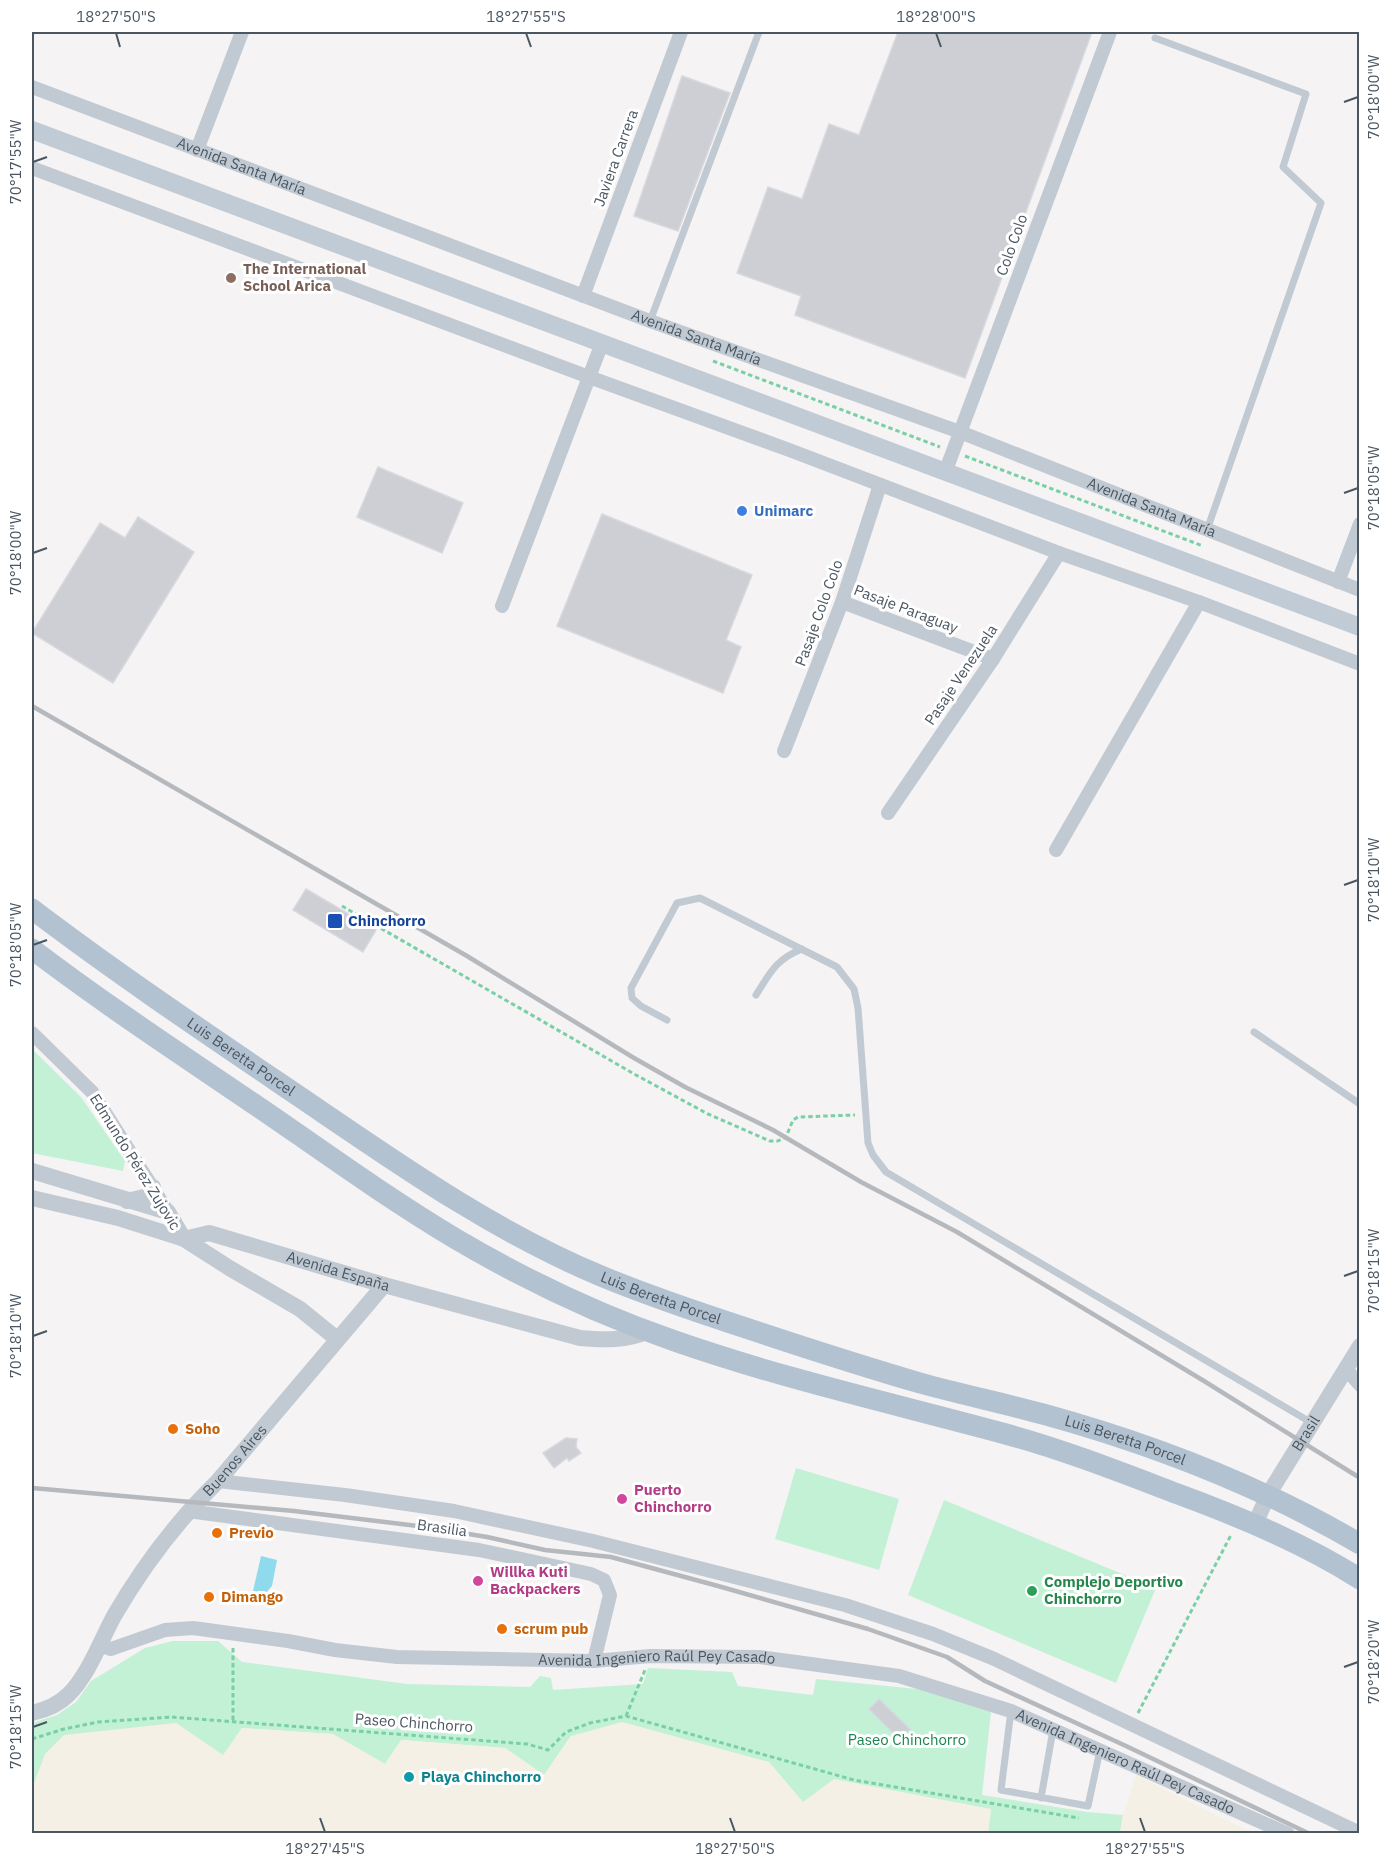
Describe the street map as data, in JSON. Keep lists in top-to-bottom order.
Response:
{
  "streets": {
    "main road": ["Luis Beretta Porcel"],
    "street": [
      "Javiera Carrera",
      "Avenida Santa María",
      "Colo Colo",
      "Pasaje Paraguay",
      "Pasaje Colo Colo",
      "Pasaje Venezuela",
      "Edmundo Pérez Zujovic",
      "Avenida España",
      "Brasil",
      "Buenos Aires",
      "Brasilia",
      "Avenida Ingeniero Raúl Pey Casado"
    ],
    "path": ["Paseo Chinchorro"]
  },
  "crossings": [
    ["Javiera Carrera", "Avenida Santa María"],
    ["Avenida Santa María", "Colo Colo"],
    ["Pasaje Paraguay", "Pasaje Colo Colo"],
    ["Pasaje Paraguay", "Pasaje Venezuela"],
    ["Luis Beretta Porcel", "Avenida España"],
    ["Luis Beretta Porcel", "Brasil"],
    ["Edmundo Pérez Zujovic", "Avenida España"],
    ["Edmundo Pérez Zujovic", "Buenos Aires"],
    ["Avenida España", "Buenos Aires"],
    ["Buenos Aires", "Brasilia"],
    ["Buenos Aires", "Avenida Ingeniero Raúl Pey Casado"],
    ["Brasilia", "Avenida Ingeniero Raúl Pey Casado"]
  ],
  "parks": ["Paseo Chinchorro"],
  "places": {
    "other": [
      "The International School Arica",
      "Unimarc",
      "Soho",
      "Puerto Chinchorro",
      "Previo",
      "Willka Kuti Backpackers",
      "Complejo Deportivo Chinchorro",
      "Dimango",
      "scrum pub",
      "Playa Chinchorro"
    ],
    "transit": ["Chinchorro"]
  },
  "coordinates": [
    "18°27'50\"S",
    "18°27'55\"S",
    "18°28'00\"S",
    "70°18'00\"W",
    "70°17'55\"W",
    "70°18'05\"W",
    "70°18'10\"W",
    "70°18'15\"W",
    "70°18'20\"W",
    "18°27'45\"S"
  ]
}
